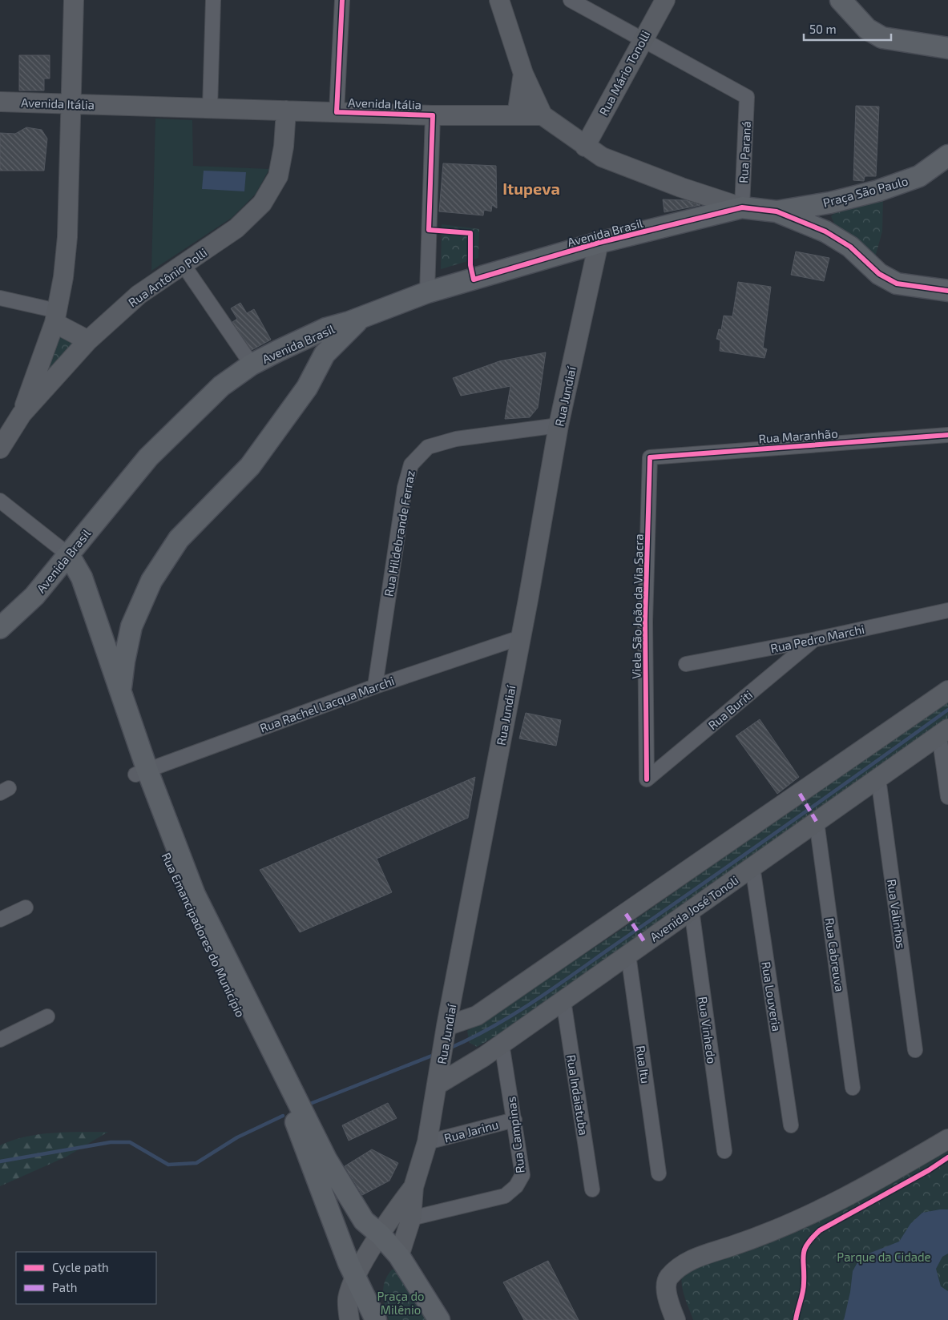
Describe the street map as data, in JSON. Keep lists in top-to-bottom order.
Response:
{
  "streets": {
    "main road": [
      "Rua Mário Tonolli",
      "Avenida Itália",
      "Praça São Paulo",
      "Avenida Brasil",
      "Rua Antônio Polli",
      "Rua Jundiaí",
      "Avenida José Tonoli",
      "Rua Emancipadores do Município"
    ],
    "street": [
      "Rua Paraná",
      "Rua Maranhão",
      "Rua Hildebrande Ferraz",
      "Viela São João da Via Sacra",
      "Rua Pedro Marchi",
      "Rua Rachel Lacqua Marchi",
      "Rua Buriti",
      "Rua Valinhos",
      "Rua Cabreuva",
      "Rua Louveria",
      "Rua Vinhedo",
      "Rua Itu",
      "Rua Indaiatuba",
      "Rua Jarinu",
      "Rua Campinas"
    ]
  },
  "crossings": [
    ["Rua Mário Tonolli", "Rua Paraná"],
    ["Avenida Itália", "Rua Antônio Polli"],
    ["Rua Paraná", "Praça São Paulo"],
    ["Rua Paraná", "Avenida Brasil"],
    ["Praça São Paulo", "Avenida Brasil"],
    ["Avenida Brasil", "Rua Jundiaí"],
    ["Avenida Brasil", "Rua Emancipadores do Município"],
    ["Rua Jundiaí", "Rua Hildebrande Ferraz"],
    ["Rua Jundiaí", "Rua Rachel Lacqua Marchi"],
    ["Rua Jundiaí", "Avenida José Tonoli"],
    ["Rua Jundiaí", "Rua Emancipadores do Município"],
    ["Rua Jundiaí", "Rua Jarinu"],
    ["Rua Jundiaí", "Rua Campinas"],
    ["Rua Maranhão", "Viela São João da Via Sacra"],
    ["Rua Hildebrande Ferraz", "Rua Rachel Lacqua Marchi"],
    ["Viela São João da Via Sacra", "Rua Buriti"],
    ["Rua Pedro Marchi", "Rua Buriti"],
    ["Rua Rachel Lacqua Marchi", "Rua Emancipadores do Município"],
    ["Avenida José Tonoli", "Rua Valinhos"],
    ["Avenida José Tonoli", "Rua Cabreuva"],
    ["Avenida José Tonoli", "Rua Louveria"],
    ["Avenida José Tonoli", "Rua Vinhedo"],
    ["Avenida José Tonoli", "Rua Itu"],
    ["Avenida José Tonoli", "Rua Indaiatuba"],
    ["Avenida José Tonoli", "Rua Campinas"],
    ["Rua Jarinu", "Rua Campinas"]
  ],
  "districts": ["Itupeva"],
  "parks": ["Parque da Cidade", "Praça do Milênio"],
  "legend": ["Cycle path", "Path"],
  "scale_bar": "50 m"
}
